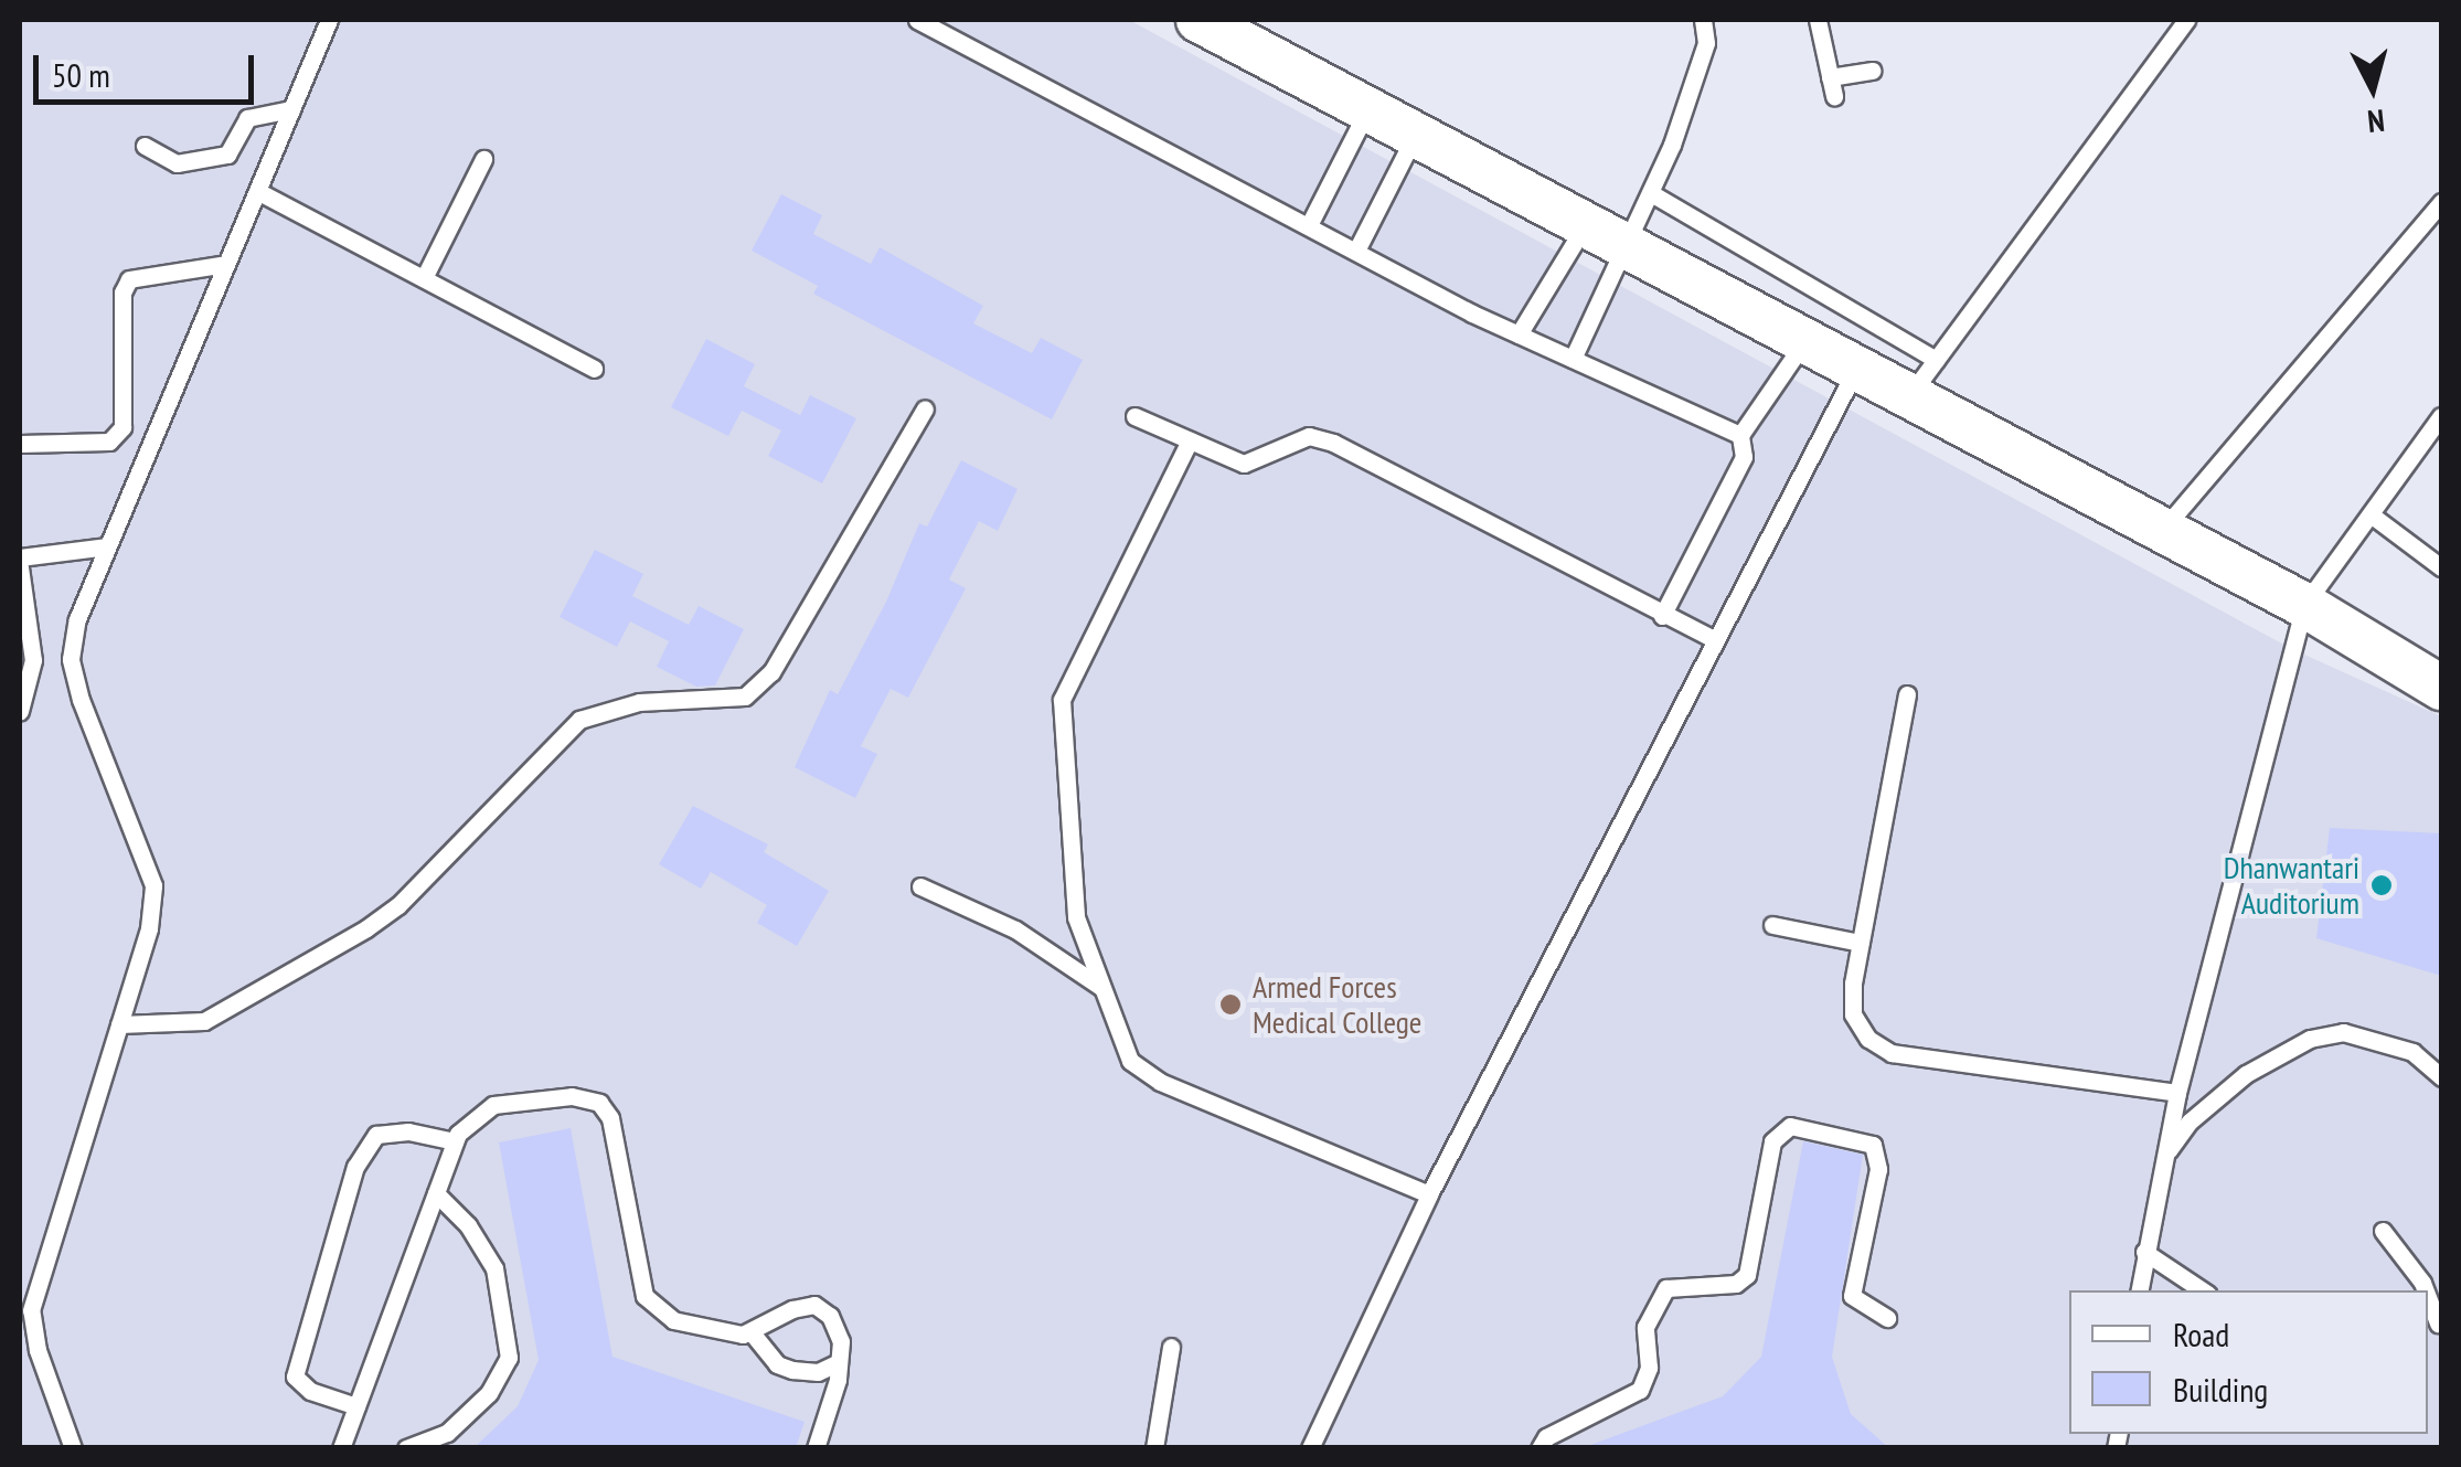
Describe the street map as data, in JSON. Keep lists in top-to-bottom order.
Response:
{
  "places": ["Dhanwantari Auditorium", "Armed Forces Medical College"],
  "legend": ["Road", "Building"],
  "scale_bar": "50 m",
  "north": "bottom"
}
